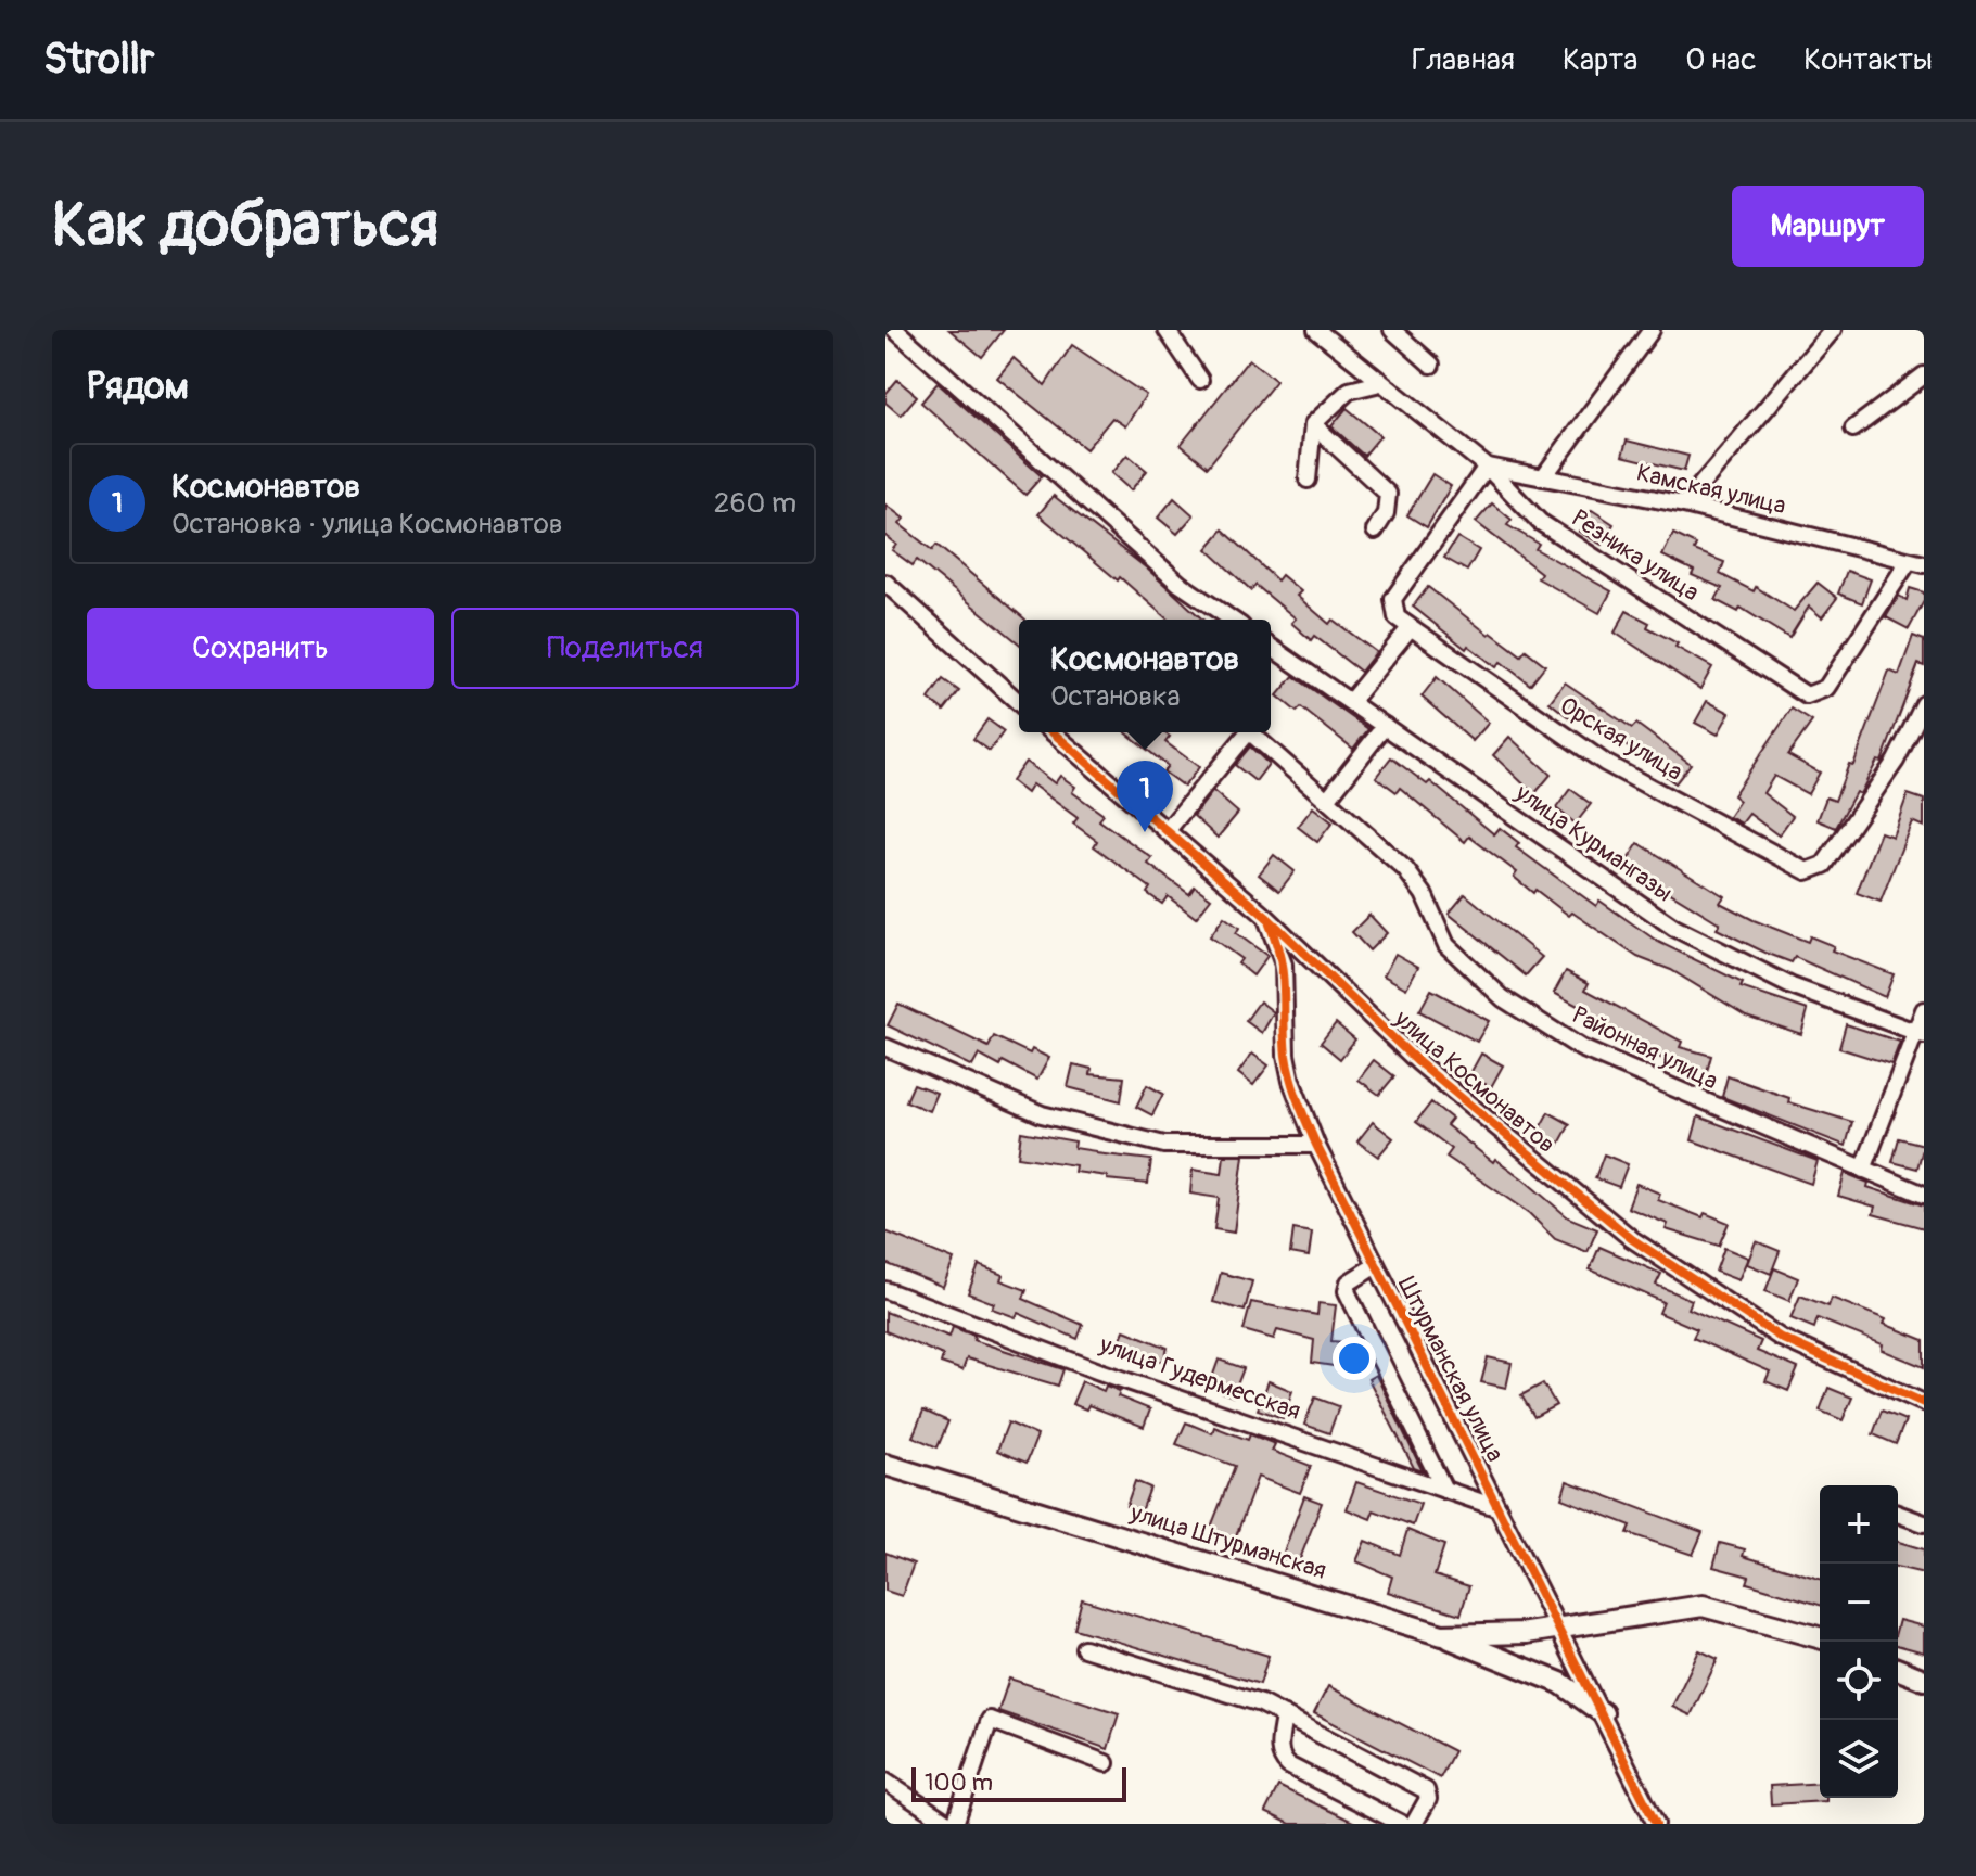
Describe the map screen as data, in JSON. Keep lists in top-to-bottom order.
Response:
{
  "streets": {
    "main road": ["улица Штурманская"],
    "street": [
      "Камская улица",
      "Резника улица",
      "Орская улица",
      "улица Курмангазы",
      "Районная улица",
      "улица Космонавтов",
      "Штурманская улица",
      "улица Гудермесская"
    ]
  },
  "crossings": [
    ["Камская улица", "Резника улица"],
    ["Районная улица", "улица Космонавтов"],
    ["улица Космонавтов", "Штурманская улица"],
    ["Штурманская улица", "улица Гудермесская"],
    ["Штурманская улица", "улица Штурманская"]
  ],
  "scale_bar": "100 m",
  "page": {
    "header": "Strollr",
    "nav": [
      "Главная",
      "Карта",
      "О нас",
      "Контакты"
    ],
    "buttons": [
      "Маршрут",
      ["Сохранить", "Поделиться"]
    ],
    "title": "Как добраться",
    "heading": "Рядом",
    "list": [
      {
        "mark": "1",
        "name": "Космонавтов",
        "note": "Остановка · улица Космонавтов",
        "value": "260 m"
      }
    ],
    "popup": ["Космонавтов", "Остановка"],
    "pins": "1",
    "map_buttons": ["+", "−"],
    "scale": "100 m"
  }
}
